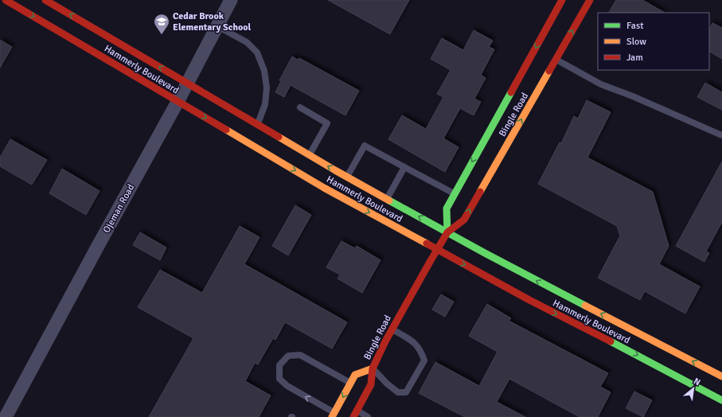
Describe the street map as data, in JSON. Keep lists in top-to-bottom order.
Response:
{
  "streets": {
    "main road": ["Hammerly Boulevard", "Bingle Road"],
    "street": ["Ojeman Road"]
  },
  "crossings": [
    ["Hammerly Boulevard", "Bingle Road"],
    ["Hammerly Boulevard", "Ojeman Road"]
  ],
  "places": {
    "school or university": ["Cedar Brook Elementary School"]
  },
  "legend": ["Fast", "Slow", "Jam"],
  "north": "top right"
}
